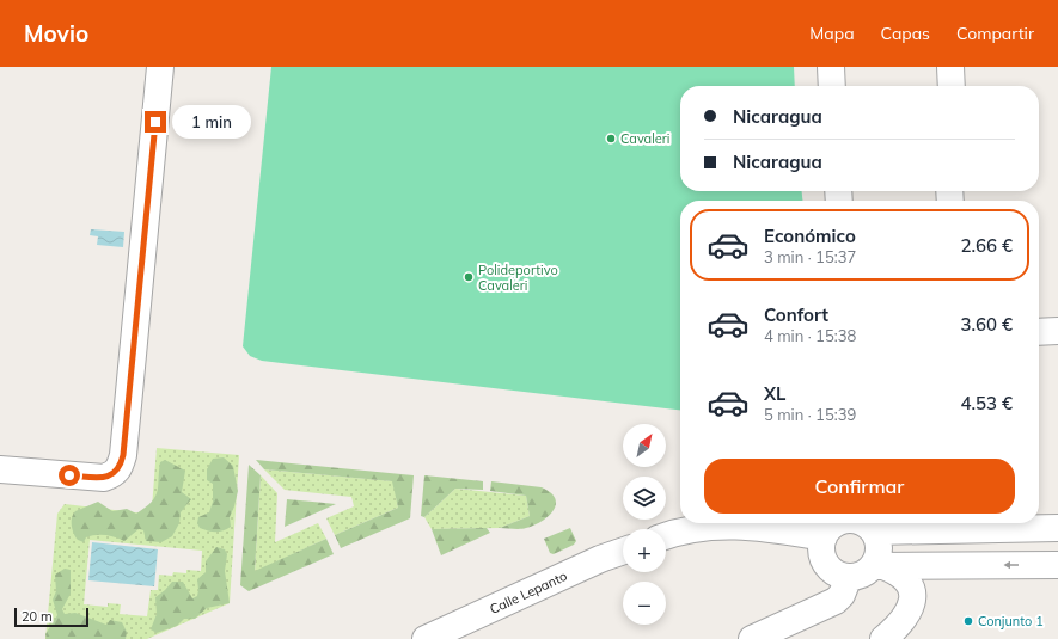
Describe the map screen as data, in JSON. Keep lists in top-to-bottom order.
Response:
{
  "streets": {
    "street": ["Calle Lepanto"]
  },
  "places": ["Cavaleri", "Polideportivo Cavaleri", "Conjunto 1"],
  "scale_bar": "20 m",
  "north": "top right",
  "page": {
    "header": "Movio",
    "nav": ["Mapa", "Capas", "Compartir"],
    "banner": ["Nicaragua", "Nicaragua"],
    "bubble": "1 min",
    "list": [
      {
        "name": "Económico",
        "note": "3 min · 15:37",
        "value": "2.66 €"
      },
      {
        "name": "Confort",
        "note": "4 min · 15:38",
        "value": "3.60 €"
      },
      {
        "name": "XL",
        "note": "5 min · 15:39",
        "value": "4.53 €"
      }
    ],
    "map_buttons": ["+", "−"],
    "buttons": "Confirmar",
    "scale": "20 m"
  }
}
